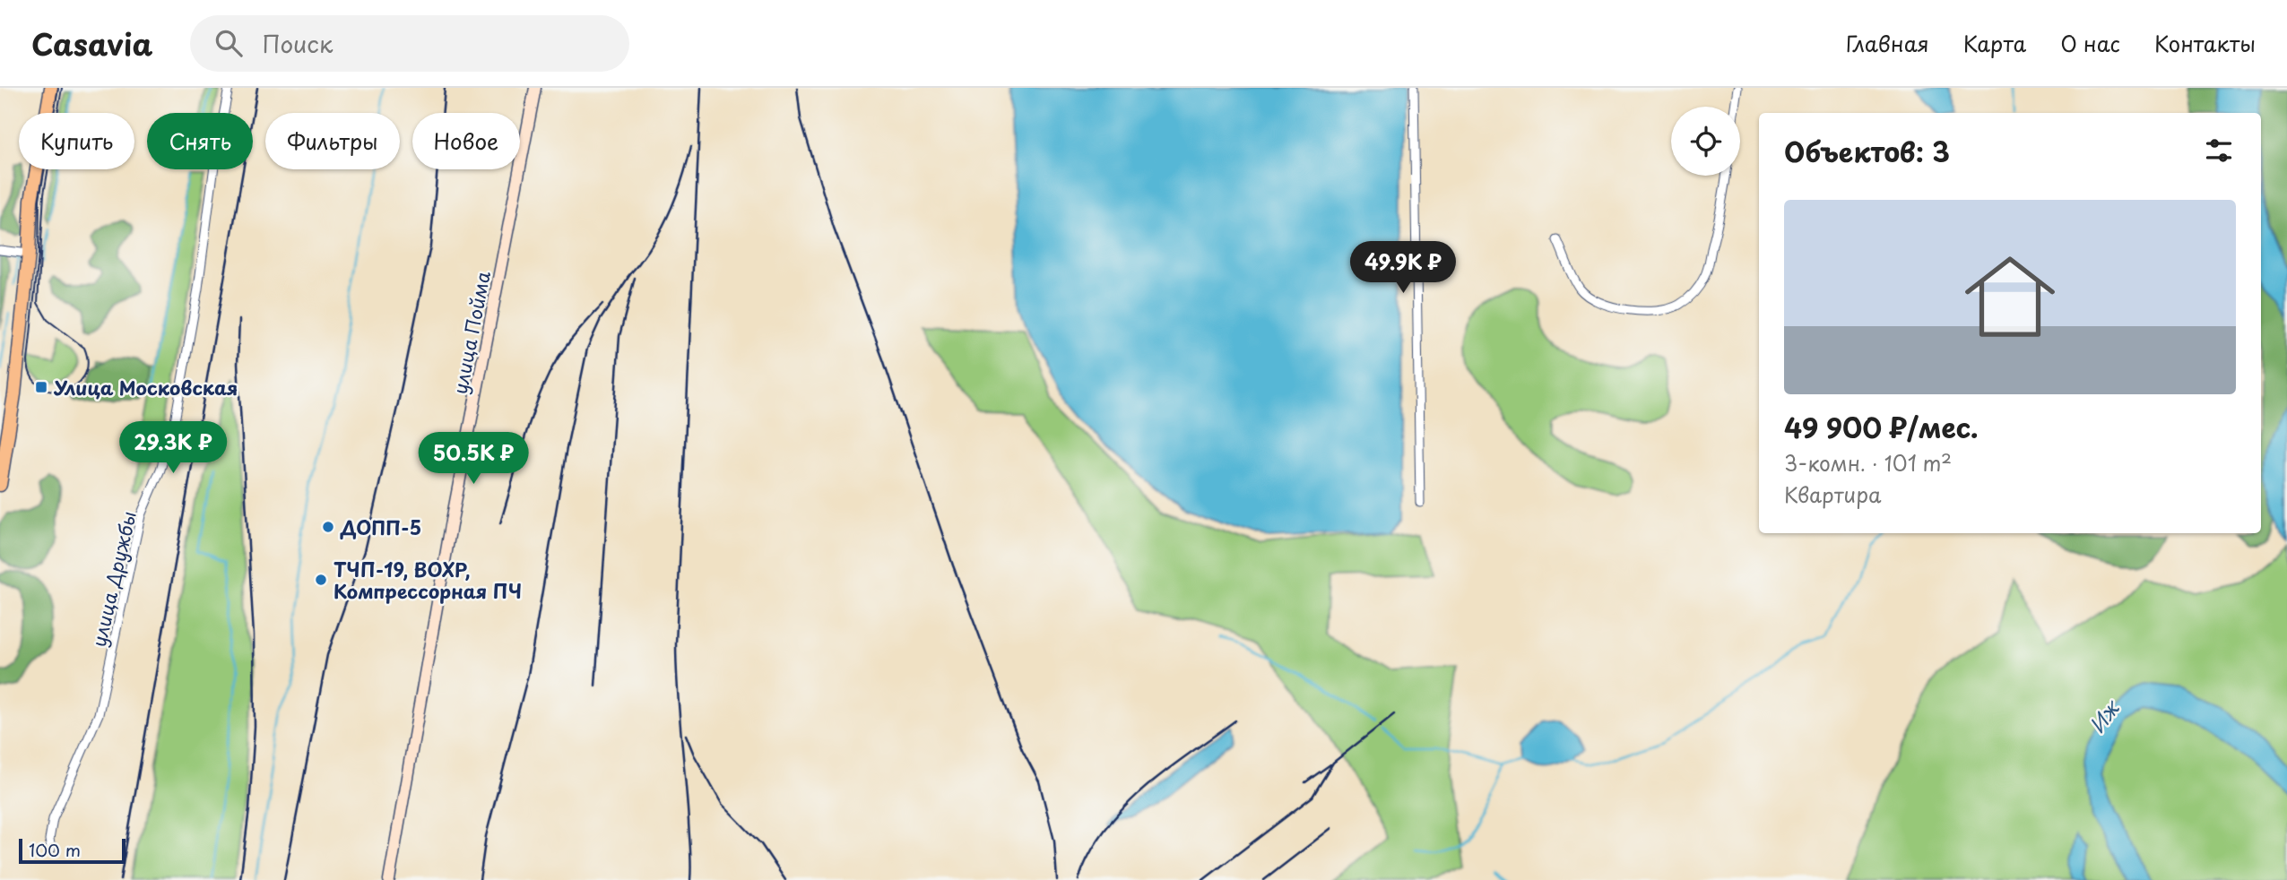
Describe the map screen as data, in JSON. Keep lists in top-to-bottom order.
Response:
{
  "streets": {
    "main road": ["улица Пойма"],
    "street": ["улица Дружбы"]
  },
  "water": ["Иж"],
  "places": {
    "transit": ["Улица Московская"],
    "other": ["ДОПП-5", "ТЧП-19, ВОХР, Компрессорная ПЧ"]
  },
  "scale_bar": "100 m",
  "page": {
    "header": "Casavia",
    "search": "Поиск",
    "nav": [
      "Главная",
      "Карта",
      "О нас",
      "Контакты"
    ],
    "chip": [
      "Купить",
      "Снять",
      "Фильтры",
      "Новое"
    ],
    "heading": "Объектов: 3",
    "list": [
      {
        "name": "49 900 ₽/мес.",
        "note": "3-комн. · 101 m² · Квартира"
      }
    ],
    "price": ["49.9K ₽", "29.3K ₽", "50.5K ₽"],
    "scale": "100 m"
  }
}
